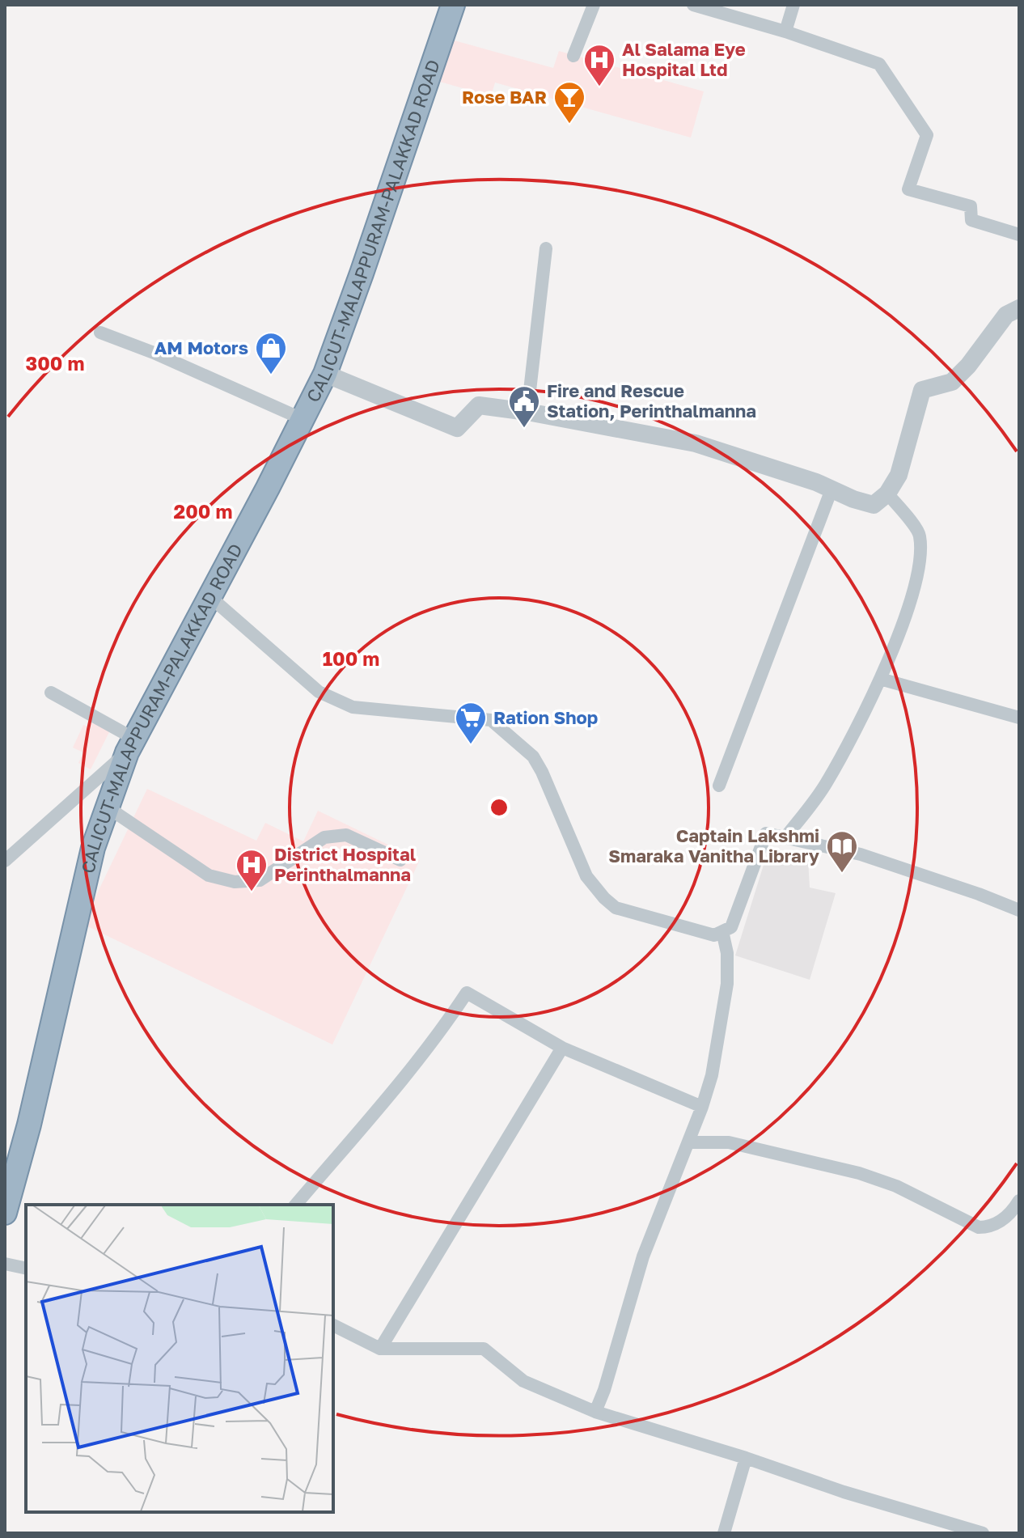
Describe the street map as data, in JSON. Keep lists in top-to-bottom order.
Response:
{
  "streets": {
    "highway": ["CALICUT-MALAPPURAM-PALAKKAD ROAD"]
  },
  "places": {
    "hospital": ["Al Salama Eye Hospital Ltd", "District Hospital Perinthalmanna"],
    "bar": ["Rose BAR"],
    "shop": ["AM Motors"],
    "public building": ["Fire and Rescue Station, Perinthalmanna"],
    "supermarket": ["Ration Shop"],
    "library": ["Captain Lakshmi Smaraka Vanitha Library"]
  },
  "rings": ["300 m", "200 m", "100 m"]
}
